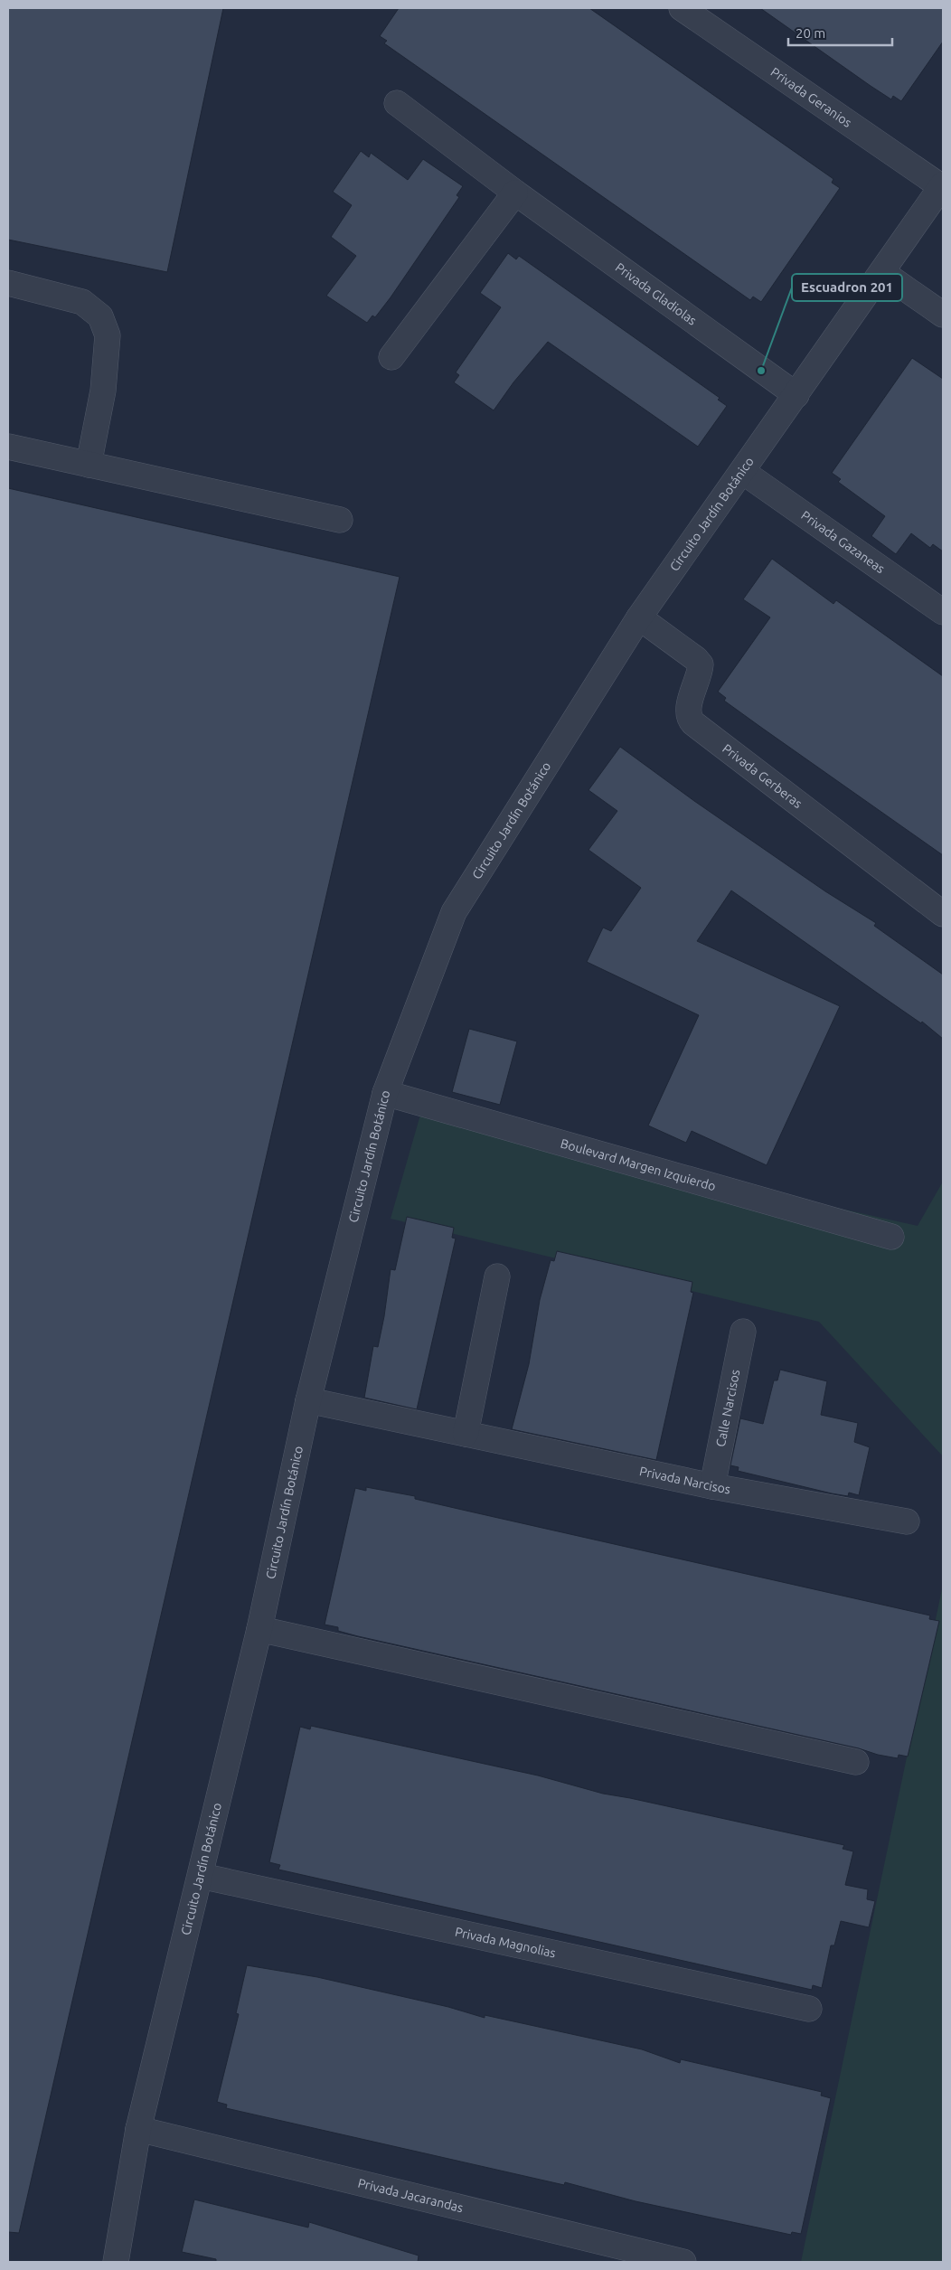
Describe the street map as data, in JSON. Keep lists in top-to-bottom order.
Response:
{
  "streets": {
    "street": [
      "Privada Geranios",
      "Privada Gladiolas",
      "Circuito Jardín Botánico",
      "Privada Gazaneas",
      "Privada Gerberas",
      "Boulevard Margen Izquierdo",
      "Calle Narcisos",
      "Privada Narcisos",
      "Privada Magnolias",
      "Privada Jacarandas"
    ]
  },
  "crossings": [
    ["Privada Geranios", "Circuito Jardín Botánico"],
    ["Privada Gladiolas", "Circuito Jardín Botánico"],
    ["Circuito Jardín Botánico", "Privada Gazaneas"],
    ["Circuito Jardín Botánico", "Privada Gerberas"],
    ["Circuito Jardín Botánico", "Boulevard Margen Izquierdo"],
    ["Circuito Jardín Botánico", "Privada Narcisos"],
    ["Circuito Jardín Botánico", "Privada Magnolias"],
    ["Circuito Jardín Botánico", "Privada Jacarandas"],
    ["Calle Narcisos", "Privada Narcisos"]
  ],
  "places": ["Escuadron 201"],
  "scale_bar": "20 m"
}
